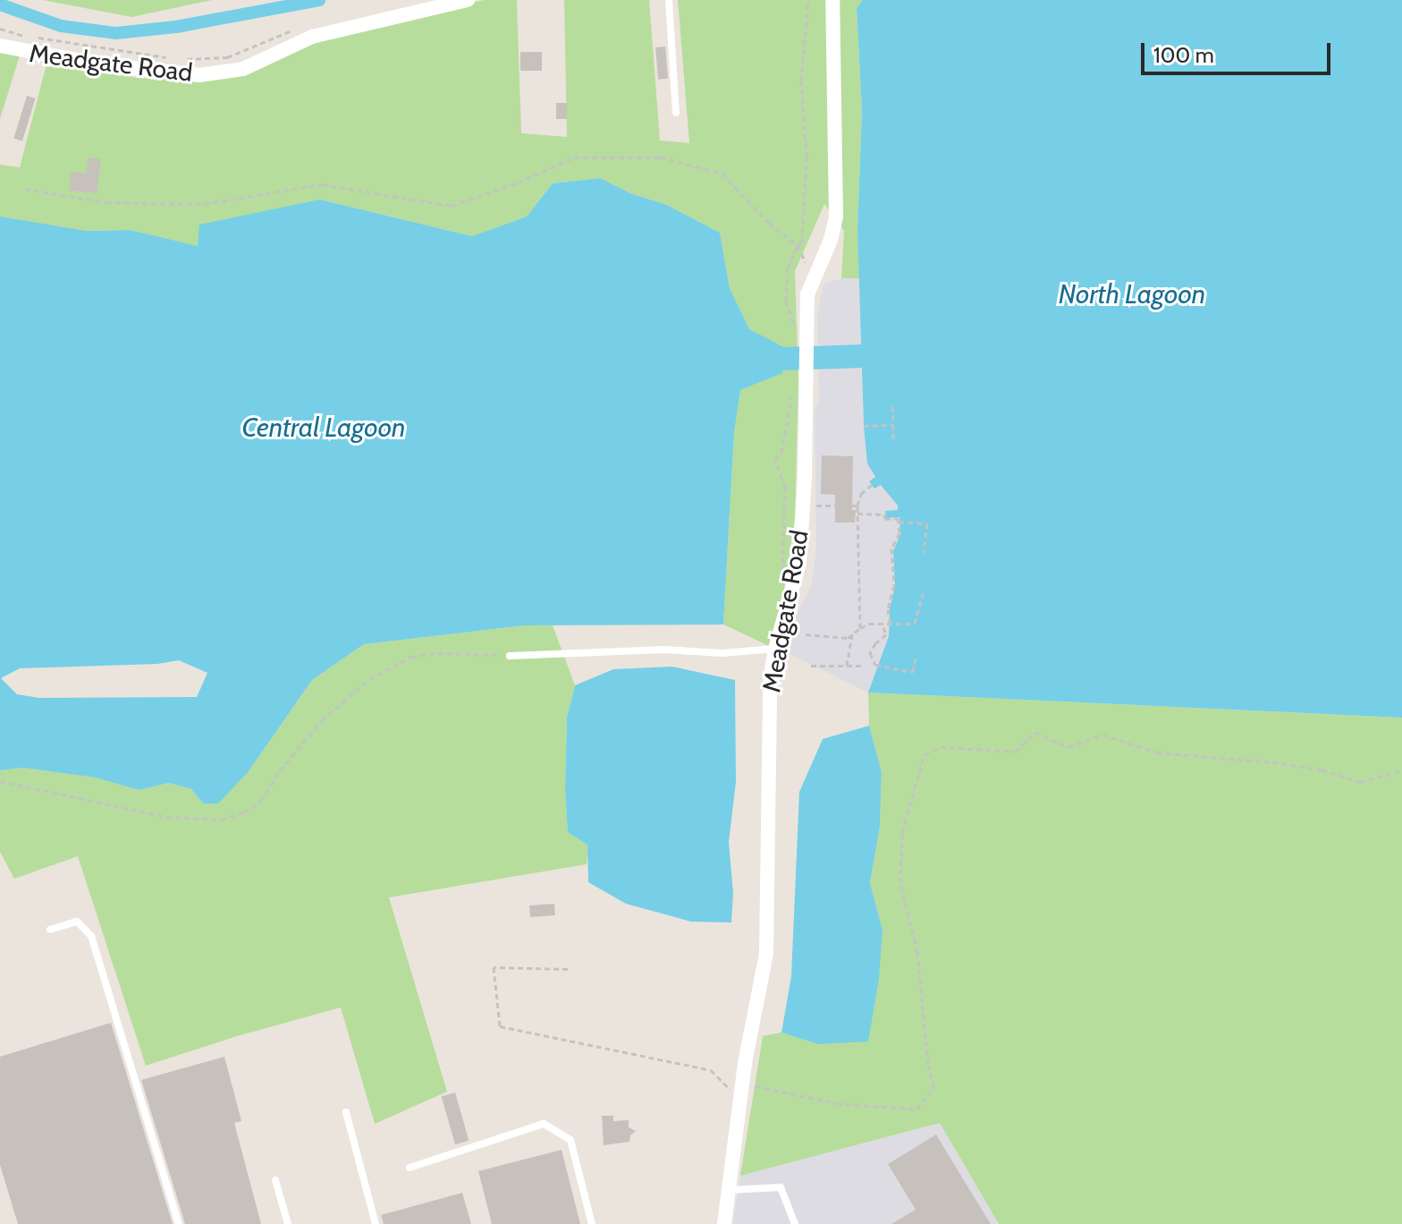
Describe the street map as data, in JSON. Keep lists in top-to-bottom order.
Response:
{
  "streets": {
    "street": ["Meadgate Road"]
  },
  "water": ["North Lagoon", "Central Lagoon"],
  "scale_bar": "100 m"
}
